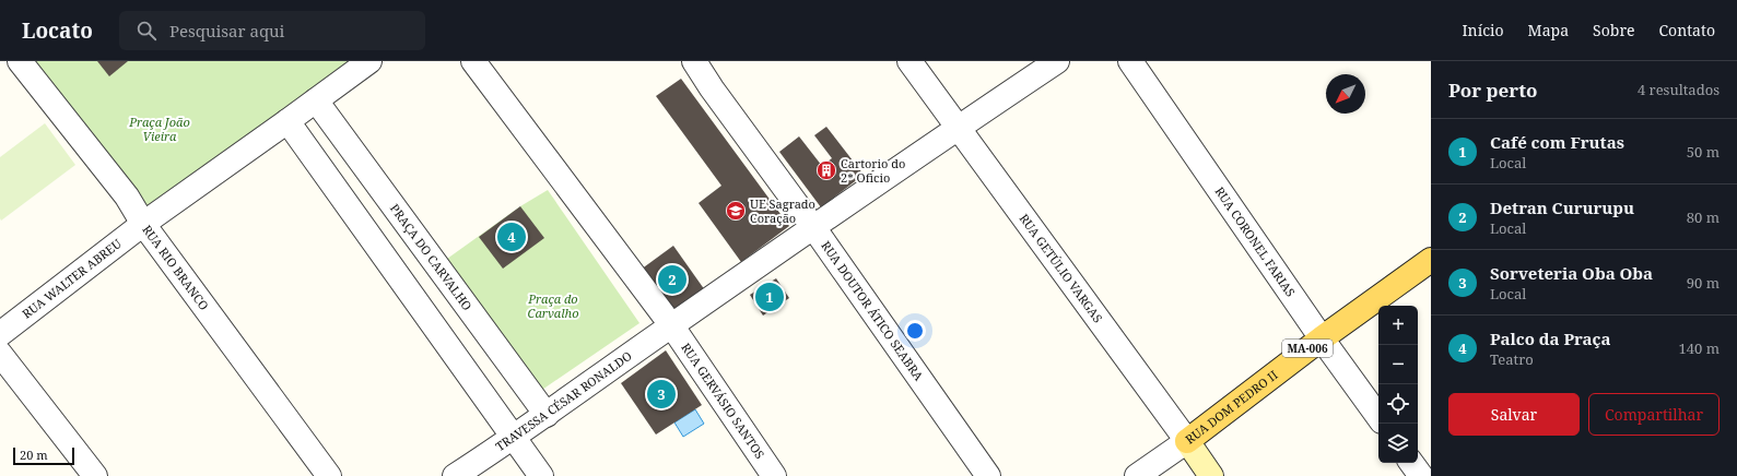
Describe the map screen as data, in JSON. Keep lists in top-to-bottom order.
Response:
{
  "streets": {
    "main road": ["RUA GETÚLIO VARGAS", "MA-006", "RUA DOM PEDRO II"],
    "street": [
      "RUA CORONEL FARIAS",
      "PRAÇA DO CARVALHO",
      "RUA RIO BRANCO",
      "RUA WALTER ABREU",
      "RUA DOUTOR ÁTICO SEABRA",
      "RUA GERVÁSIO SANTOS",
      "TRAVESSA CÉSAR RONALDO"
    ]
  },
  "crossings": [
    ["RUA CORONEL FARIAS", "RUA DOM PEDRO II"],
    ["PRAÇA DO CARVALHO", "TRAVESSA CÉSAR RONALDO"],
    ["RUA RIO BRANCO", "RUA WALTER ABREU"],
    ["RUA GETÚLIO VARGAS", "TRAVESSA CÉSAR RONALDO"],
    ["RUA GETÚLIO VARGAS", "RUA DOM PEDRO II"],
    ["RUA DOUTOR ÁTICO SEABRA", "TRAVESSA CÉSAR RONALDO"],
    ["RUA GERVÁSIO SANTOS", "TRAVESSA CÉSAR RONALDO"]
  ],
  "parks": ["Praça João Vieira", "Praça do Carvalho"],
  "places": {
    "building": ["Cartorio do 2* Oficio"],
    "school or university": ["UE Sagrado Coração"]
  },
  "scale_bar": "20 m",
  "north": "bottom left",
  "page": {
    "header": "Locato",
    "search": "Pesquisar aqui",
    "nav": [
      "Início",
      "Mapa",
      "Sobre",
      "Contato"
    ],
    "heading": ["Por perto", "4 resultados"],
    "list": [
      {
        "mark": "1",
        "name": "Café com Frutas",
        "note": "Local",
        "value": "50 m"
      },
      {
        "mark": "2",
        "name": "Detran Cururupu",
        "note": "Local",
        "value": "80 m"
      },
      {
        "mark": "3",
        "name": "Sorveteria Oba Oba",
        "note": "Local",
        "value": "90 m"
      },
      {
        "mark": "4",
        "name": "Palco da Praça",
        "note": "Teatro",
        "value": "140 m"
      }
    ],
    "pins": [
      "4",
      "2",
      "1",
      "3"
    ],
    "map_buttons": ["+", "−"],
    "buttons": ["Salvar", "Compartilhar"],
    "scale": "20 m"
  }
}
